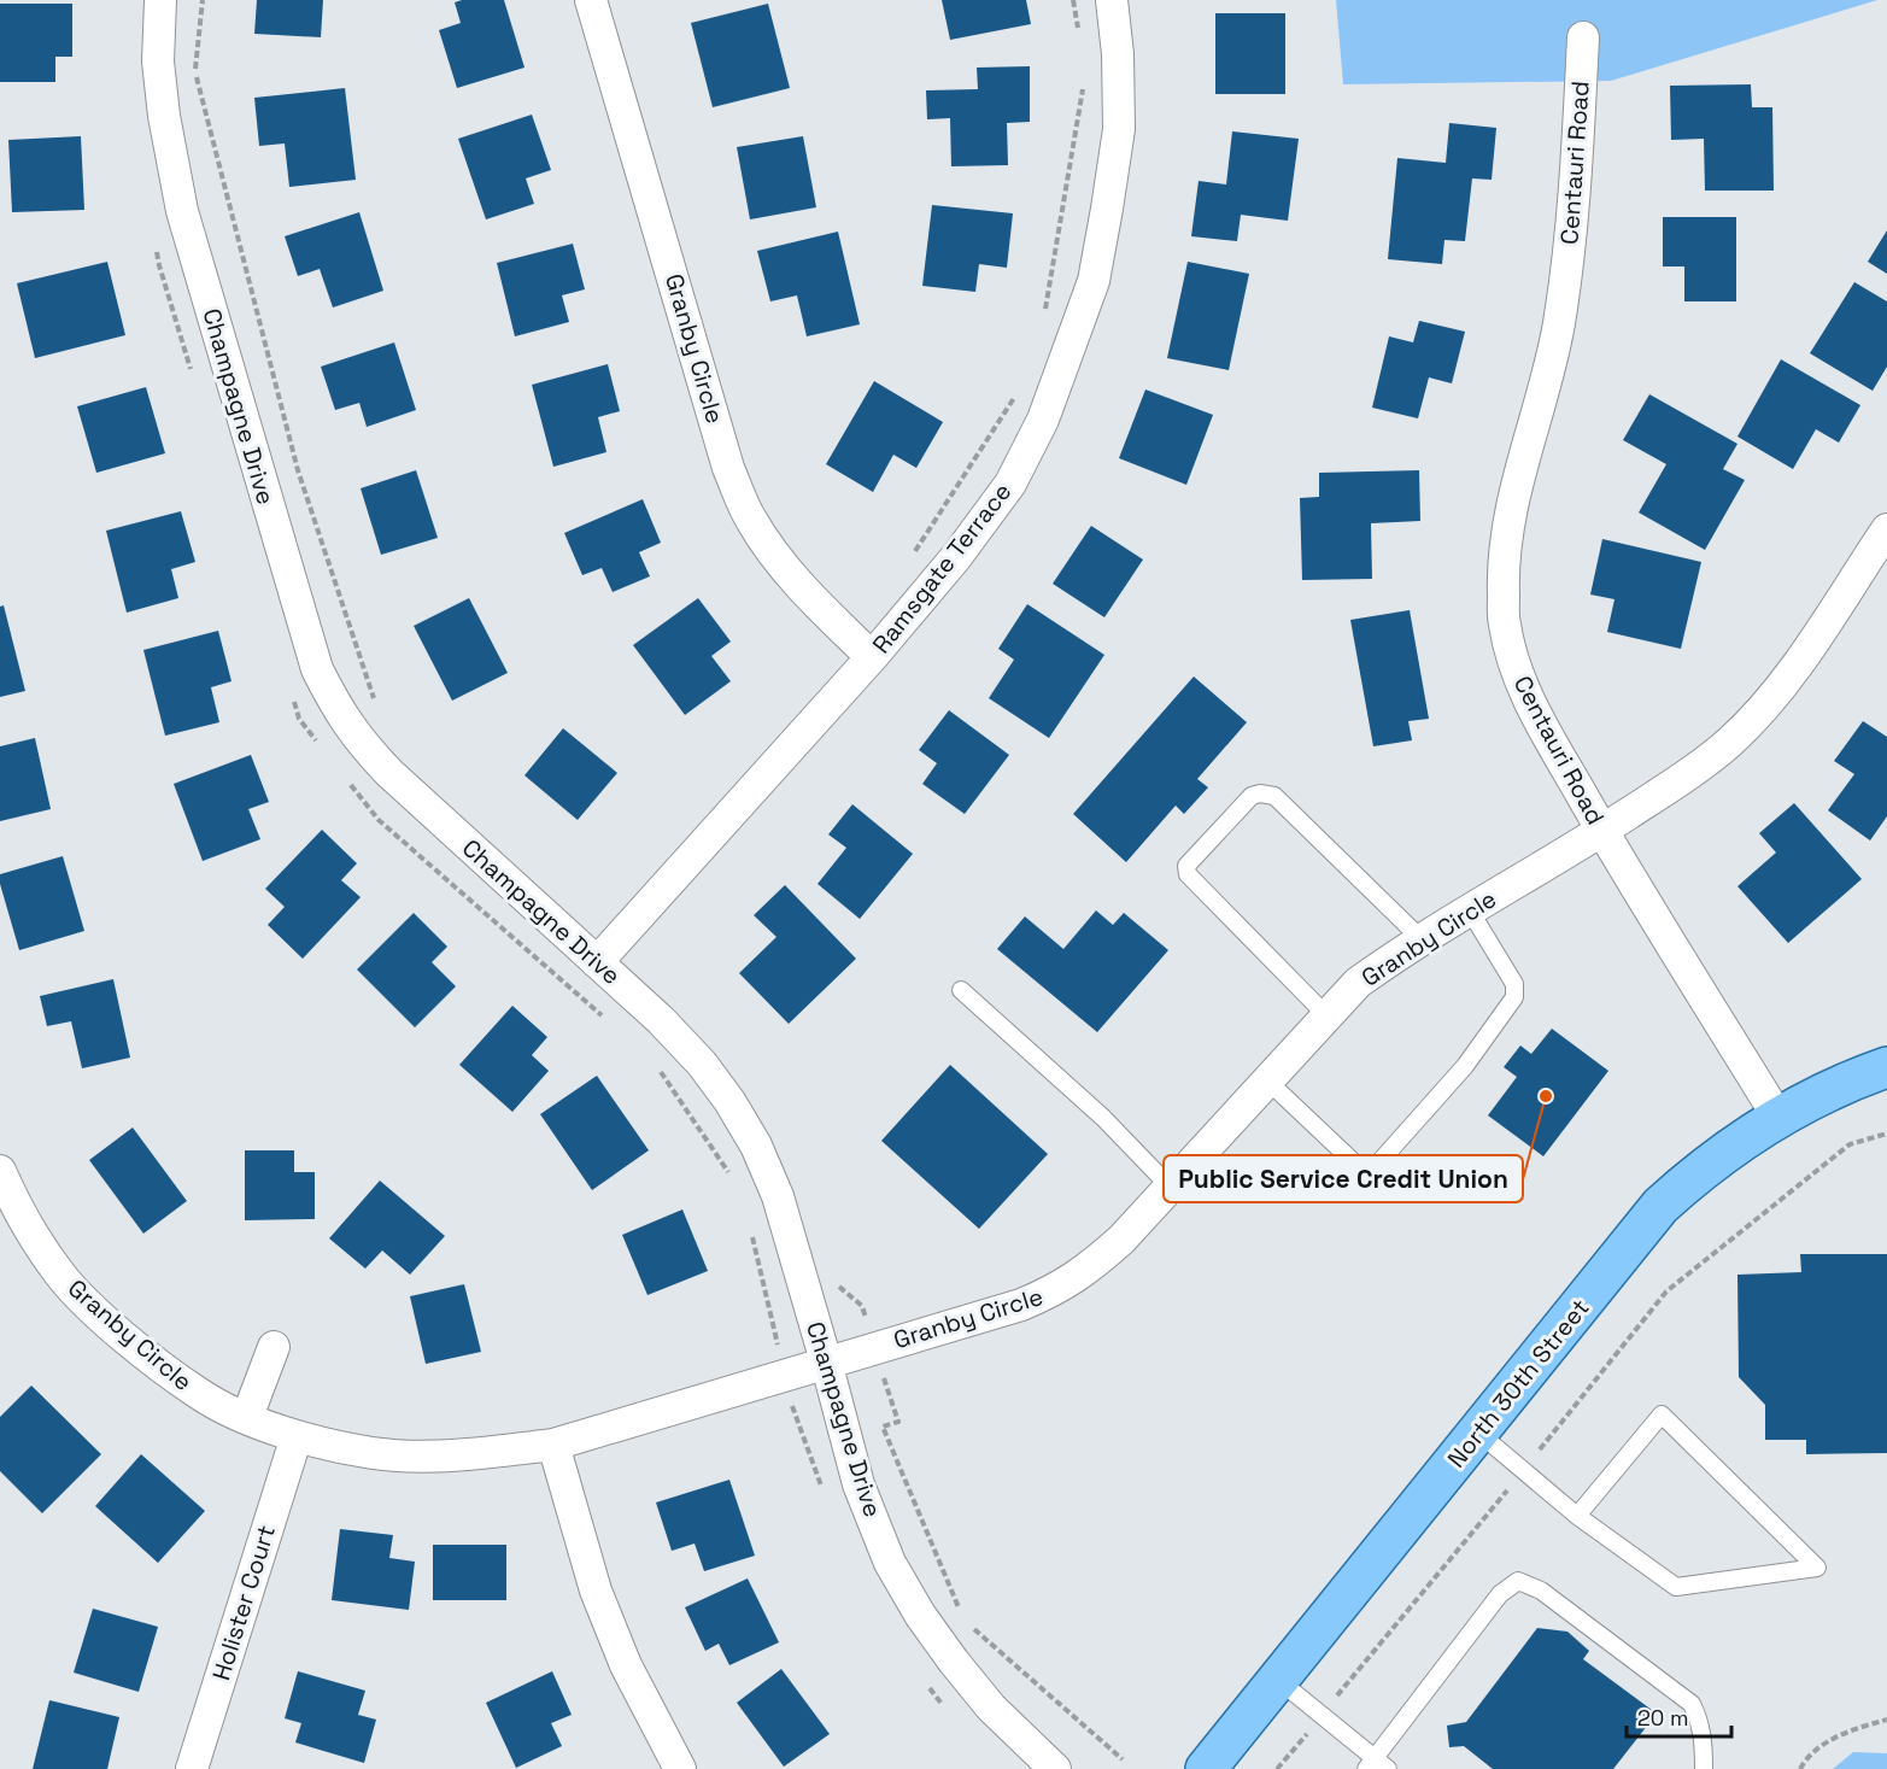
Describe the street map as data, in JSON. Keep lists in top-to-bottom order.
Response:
{
  "streets": {
    "main road": ["North 30th Street"],
    "street": [
      "Centauri Road",
      "Granby Circle",
      "Champagne Drive",
      "Ramsgate Terrace",
      "Holister Court"
    ]
  },
  "crossings": [
    ["Centauri Road", "Granby Circle"],
    ["Centauri Road", "North 30th Street"],
    ["Granby Circle", "Champagne Drive"],
    ["Granby Circle", "Ramsgate Terrace"],
    ["Granby Circle", "Holister Court"],
    ["Champagne Drive", "Ramsgate Terrace"]
  ],
  "places": ["Public Service Credit Union"],
  "scale_bar": "20 m"
}
